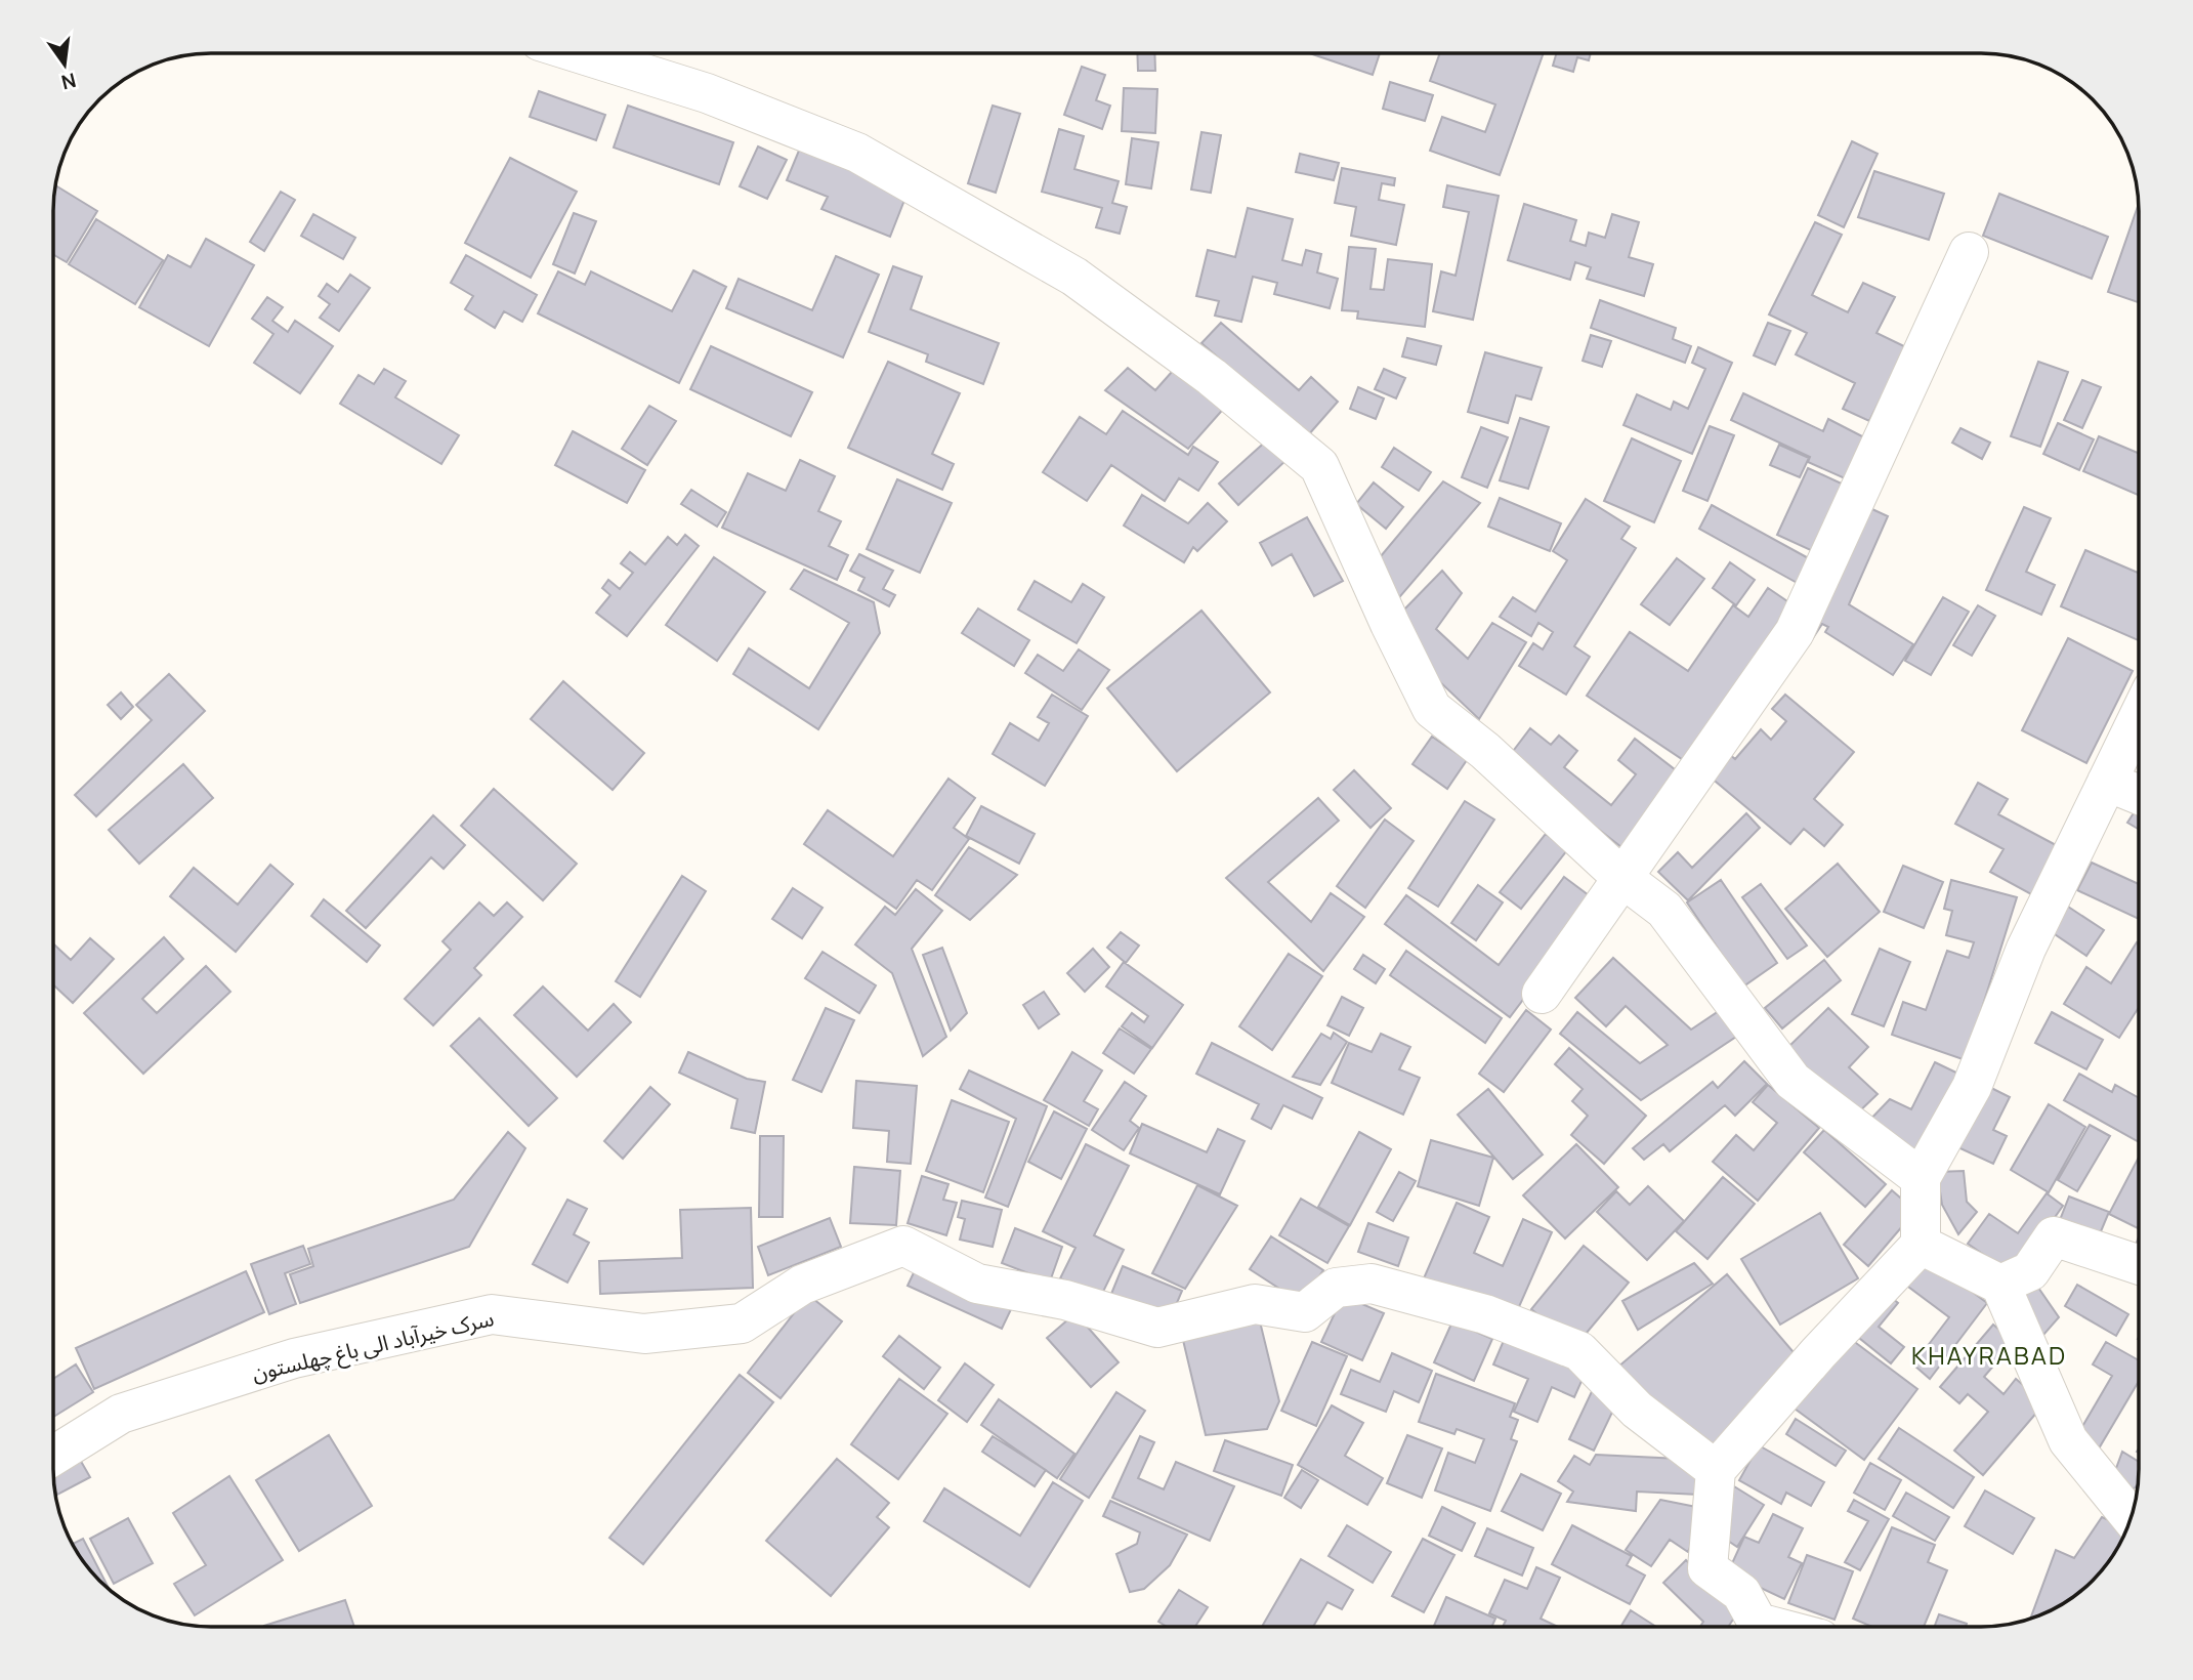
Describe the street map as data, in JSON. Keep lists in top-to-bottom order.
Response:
{
  "streets": {
    "street": ["سرک خیرآباد الی باغ چهلستون"]
  },
  "districts": ["KHAYRABAD"],
  "north": "bottom"
}
